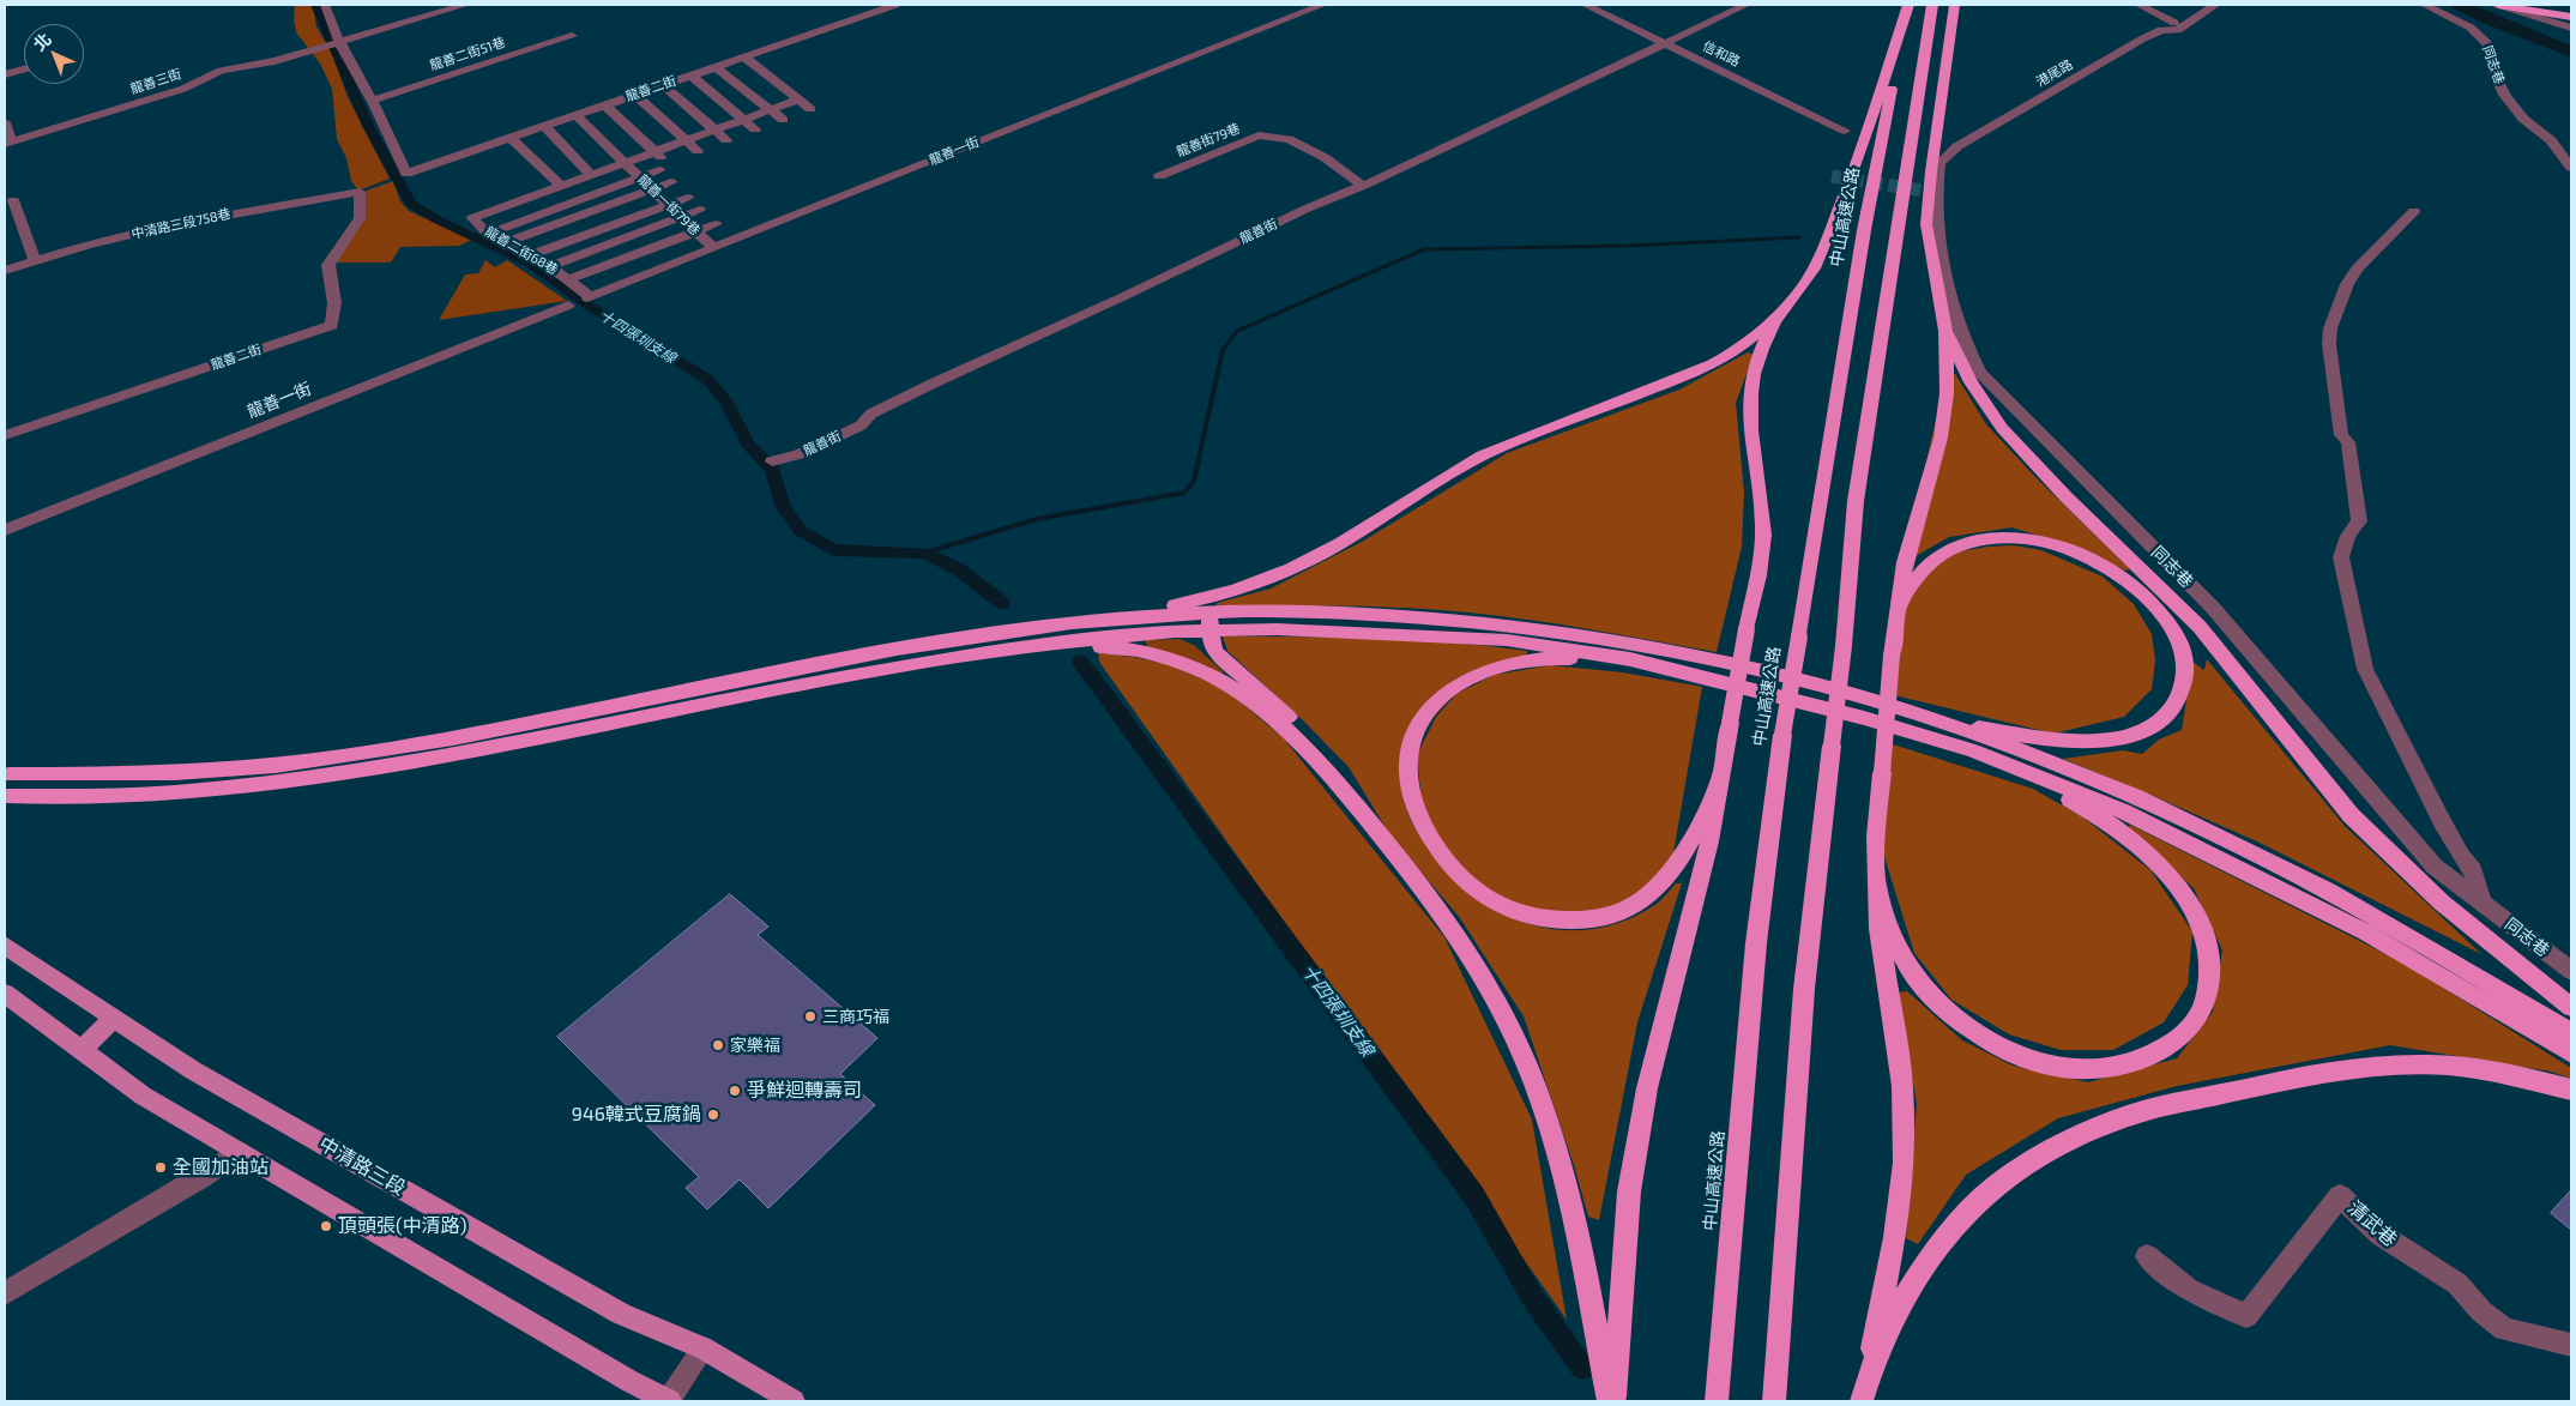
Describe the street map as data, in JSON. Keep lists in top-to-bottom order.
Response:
{
  "streets": {
    "highway": ["中山高速公路"],
    "main road": ["中清路三段"],
    "street": [
      "龍善二街51巷",
      "信和路",
      "同志巷",
      "港尾路",
      "龍善三街",
      "龍善二街",
      "龍善街79巷",
      "龍善一街",
      "龍善一街79巷",
      "中清路三段758巷",
      "龍善街",
      "龍善二街68巷",
      "清武巷"
    ]
  },
  "crossings": [
    ["龍善二街51巷", "龍善二街"],
    ["信和路", "龍善街"],
    ["同志巷", "港尾路"],
    ["龍善二街", "中清路三段758巷"],
    ["龍善街79巷", "龍善街"],
    ["龍善一街", "龍善一街79巷"],
    ["龍善一街", "龍善二街68巷"],
    ["龍善一街79巷", "龍善二街68巷"]
  ],
  "water": ["十四張圳支線"],
  "places": [
    "三商巧福",
    "家樂福",
    "爭鮮迴轉壽司",
    "946韓式豆腐鍋",
    "全國加油站",
    "頂頭張(中清路)"
  ],
  "north": "top left"
}
